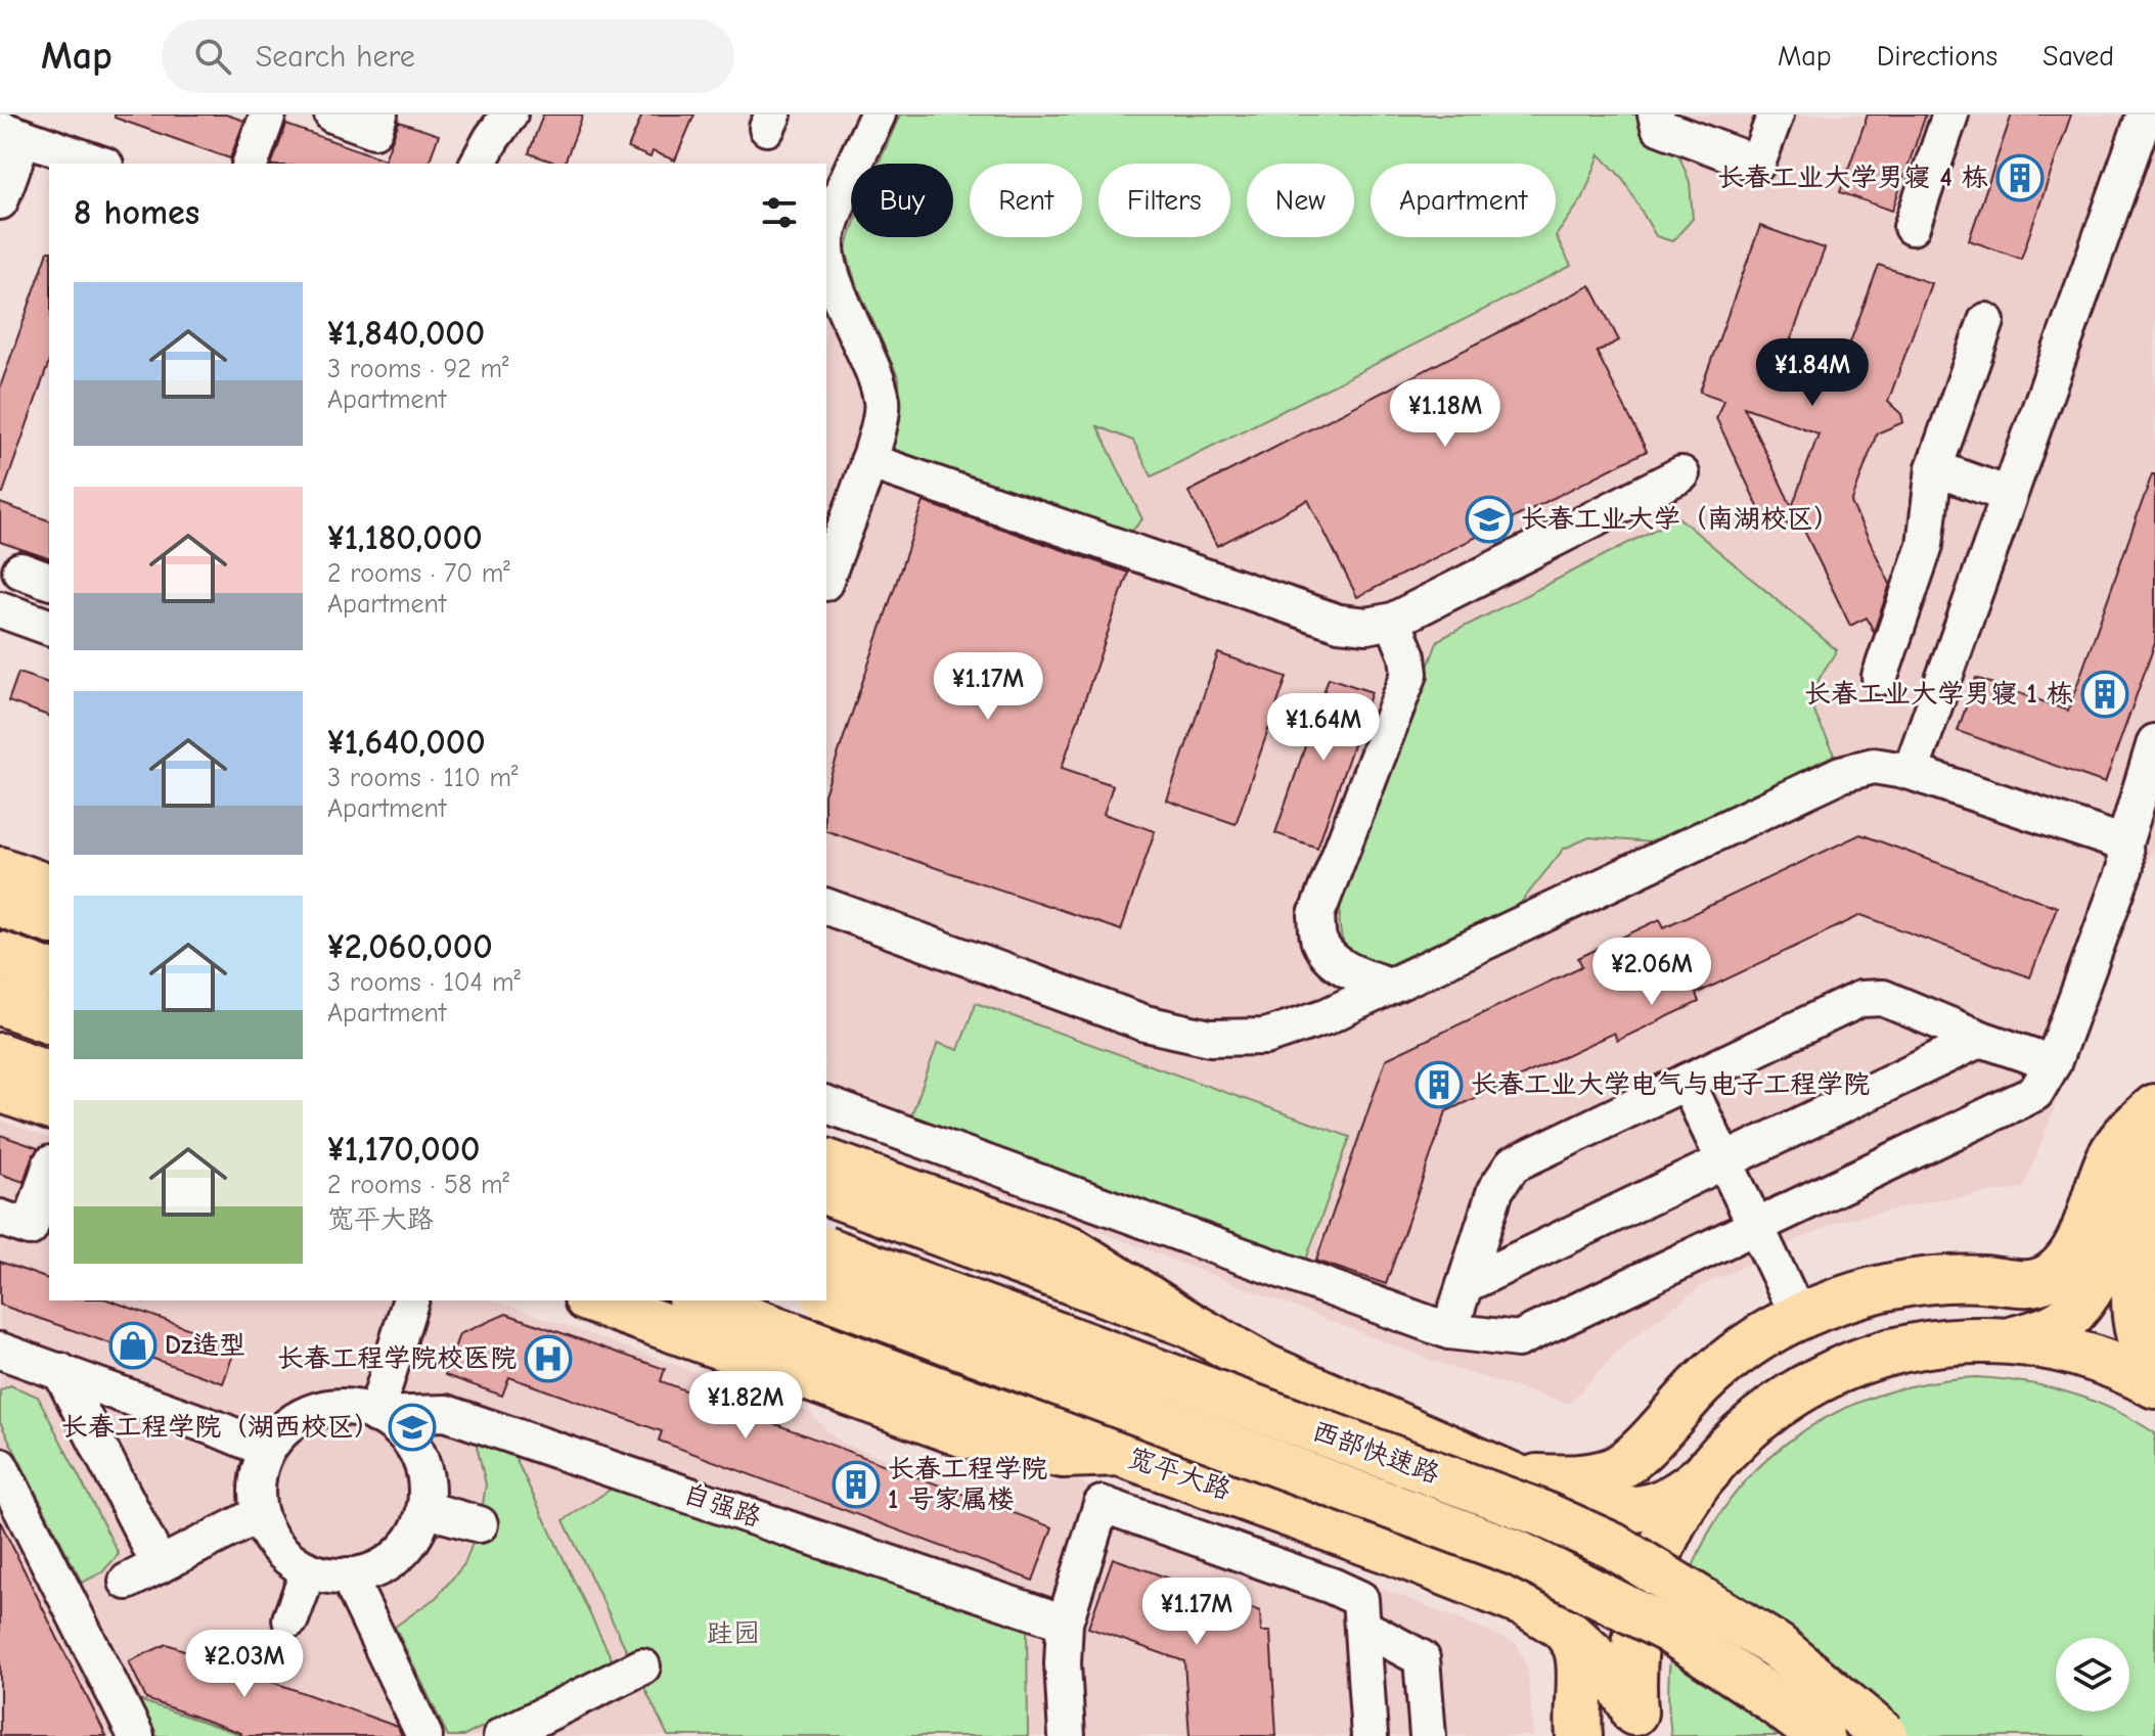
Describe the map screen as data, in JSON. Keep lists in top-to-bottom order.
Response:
{
  "streets": {
    "main road": ["西部快速路", "宽平大路"],
    "street": ["自强路"]
  },
  "parks": ["跬园"],
  "places": {
    "building": [
      "长春工业大学男寝 4 栋",
      "长春工业大学男寝 1 栋",
      "长春工业大学电气与电子工程学院",
      "长春工程学院 1 号家属楼"
    ],
    "school or university": ["长春工业大学（南湖校区）", "长春工程学院（湖西校区）"],
    "shop": ["Dz造型"],
    "hospital": ["长春工程学院校医院"]
  },
  "page": {
    "header": "Map",
    "search": "Search here",
    "nav": ["Map", "Directions", "Saved"],
    "chip": [
      "Buy",
      "Rent",
      "Filters",
      "New",
      "Apartment"
    ],
    "heading": "8 homes",
    "list": [
      {
        "name": "¥1,840,000",
        "note": "3 rooms · 92 m² · Apartment"
      },
      {
        "name": "¥1,180,000",
        "note": "2 rooms · 70 m² · Apartment"
      },
      {
        "name": "¥1,640,000",
        "note": "3 rooms · 110 m² · Apartment"
      },
      {
        "name": "¥2,060,000",
        "note": "3 rooms · 104 m² · Apartment"
      },
      {
        "name": "¥1,170,000",
        "note": "2 rooms · 58 m² · 宽平大路"
      }
    ],
    "price": [
      "¥1.84M",
      "¥1.18M",
      "¥1.17M",
      "¥1.64M",
      "¥2.06M",
      "¥1.82M",
      "¥1.17M",
      "¥2.03M"
    ]
  }
}
